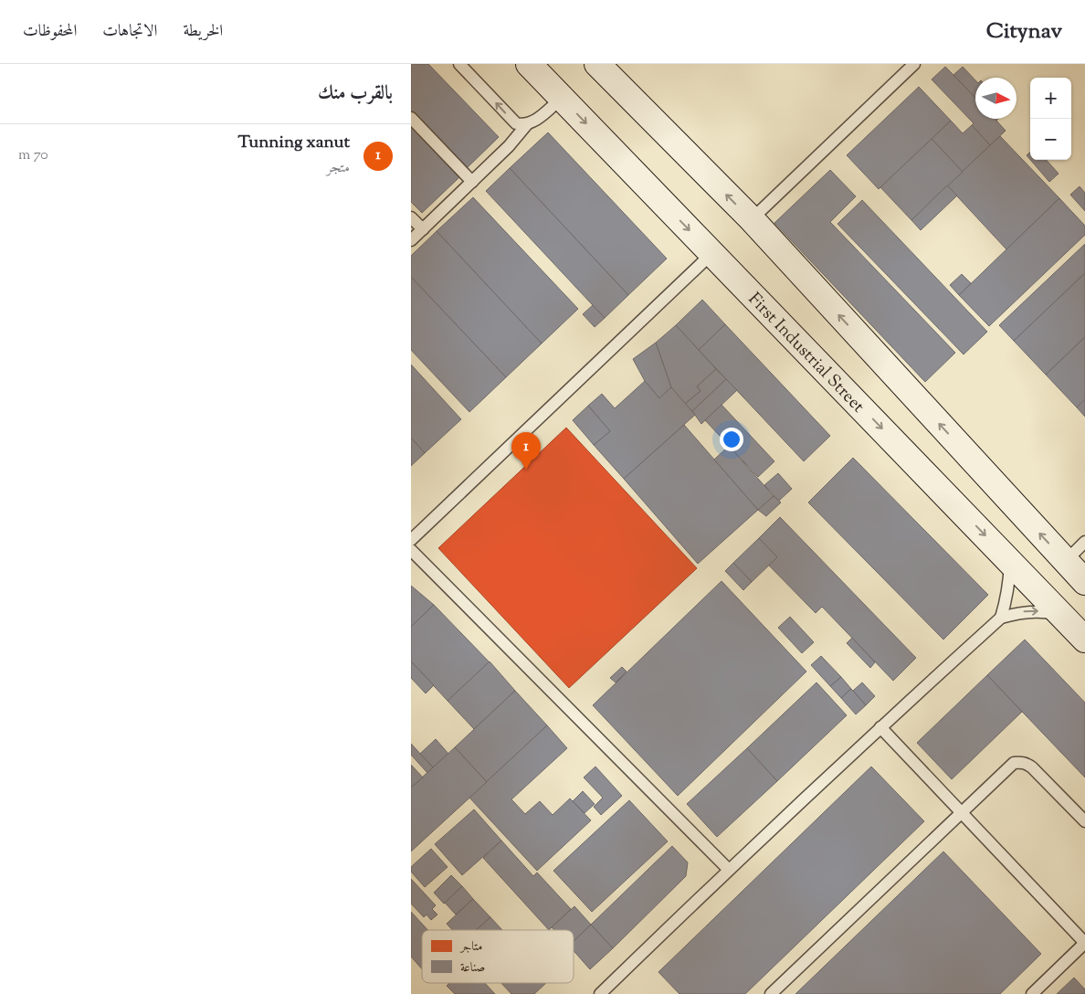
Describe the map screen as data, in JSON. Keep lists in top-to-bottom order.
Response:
{
  "streets": {
    "main road": ["First Industrial Street"]
  },
  "legend": ["متاجر", "صناعة"],
  "north": "right",
  "page": {
    "header": "Citynav",
    "nav": ["الخريطة", "الاتجاهات", "المحفوظات"],
    "heading": "بالقرب منك",
    "map_buttons": ["+", "−"],
    "list": [
      {
        "mark": "1",
        "name": "Tunning xanut",
        "note": "متجر",
        "value": "70 m"
      }
    ],
    "pins": "1"
  }
}
